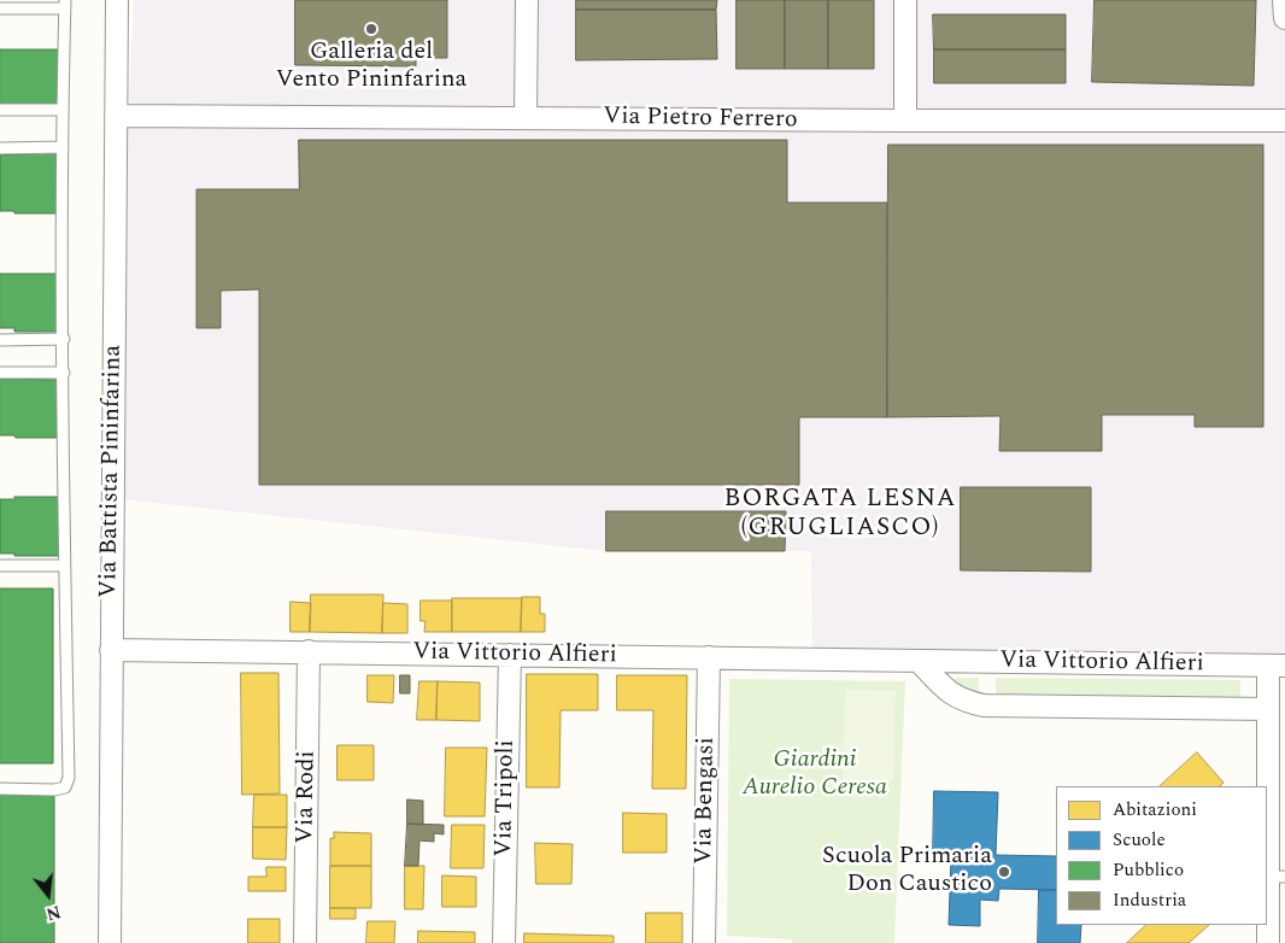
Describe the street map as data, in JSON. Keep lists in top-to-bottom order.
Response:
{
  "streets": {
    "street": [
      "Via Pietro Ferrero",
      "Via Battista Pininfarina",
      "Via Vittorio Alfieri",
      "Via Rodi",
      "Via Tripoli",
      "Via Bengasi"
    ]
  },
  "crossings": [
    ["Via Pietro Ferrero", "Via Battista Pininfarina"],
    ["Via Battista Pininfarina", "Via Vittorio Alfieri"],
    ["Via Vittorio Alfieri", "Via Rodi"],
    ["Via Vittorio Alfieri", "Via Tripoli"],
    ["Via Vittorio Alfieri", "Via Bengasi"]
  ],
  "districts": ["BORGATA LESNA (GRUGLIASCO)"],
  "parks": ["Giardini Aurelio Ceresa"],
  "places": ["Galleria del Vento Pininfarina", "Scuola Primaria Don Caustico"],
  "legend": [
    "Abitazioni",
    "Scuole",
    "Pubblico",
    "Industria"
  ],
  "north": "bottom"
}
